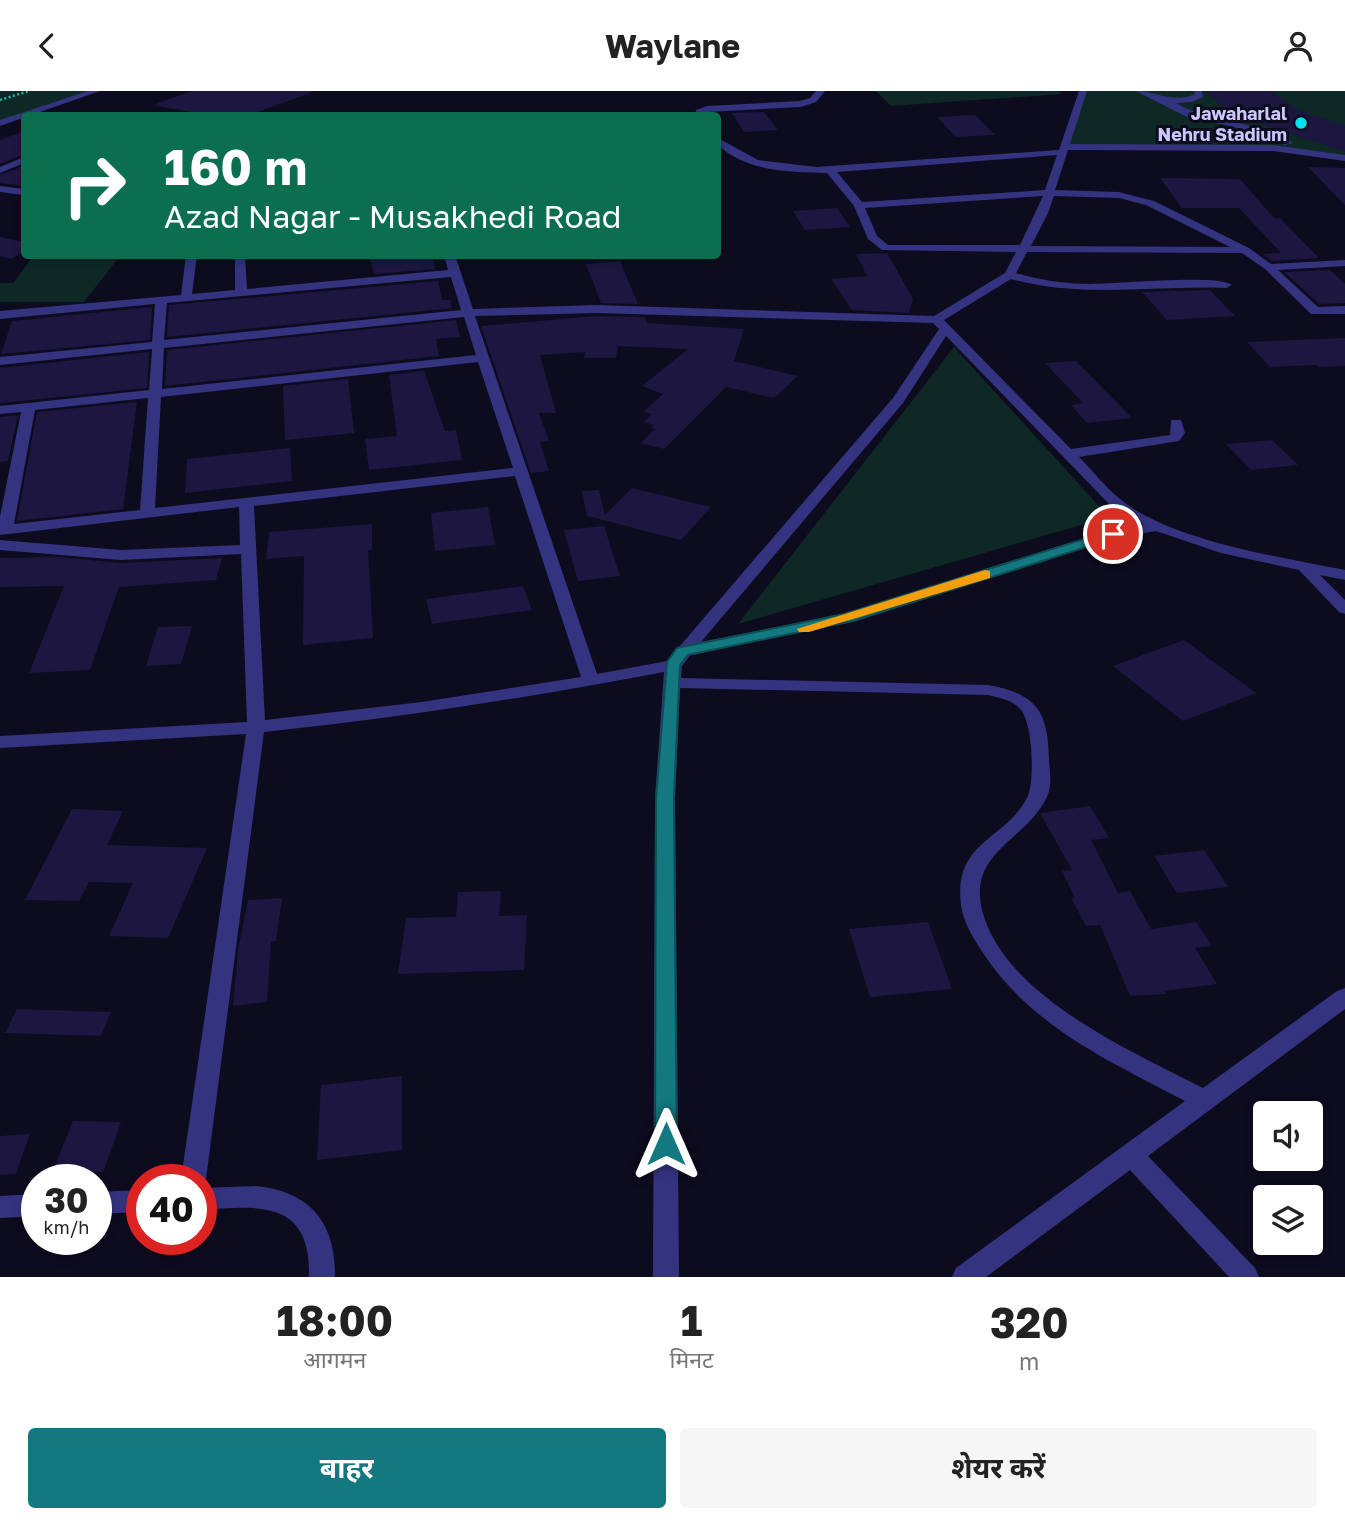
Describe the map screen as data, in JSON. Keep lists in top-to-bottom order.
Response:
{
  "places": ["Jawaharlal Nehru Stadium"],
  "page": {
    "header": "Waylane",
    "turn": ["160 m", "Azad Nagar - Musakhedi Road"],
    "speed": "30 km/h",
    "limit": "40",
    "eta": [
      "18:00",
      "आगमन",
      "1",
      "मिनट",
      "320",
      "m"
    ],
    "buttons": ["बाहर", "शेयर करें"]
  }
}
